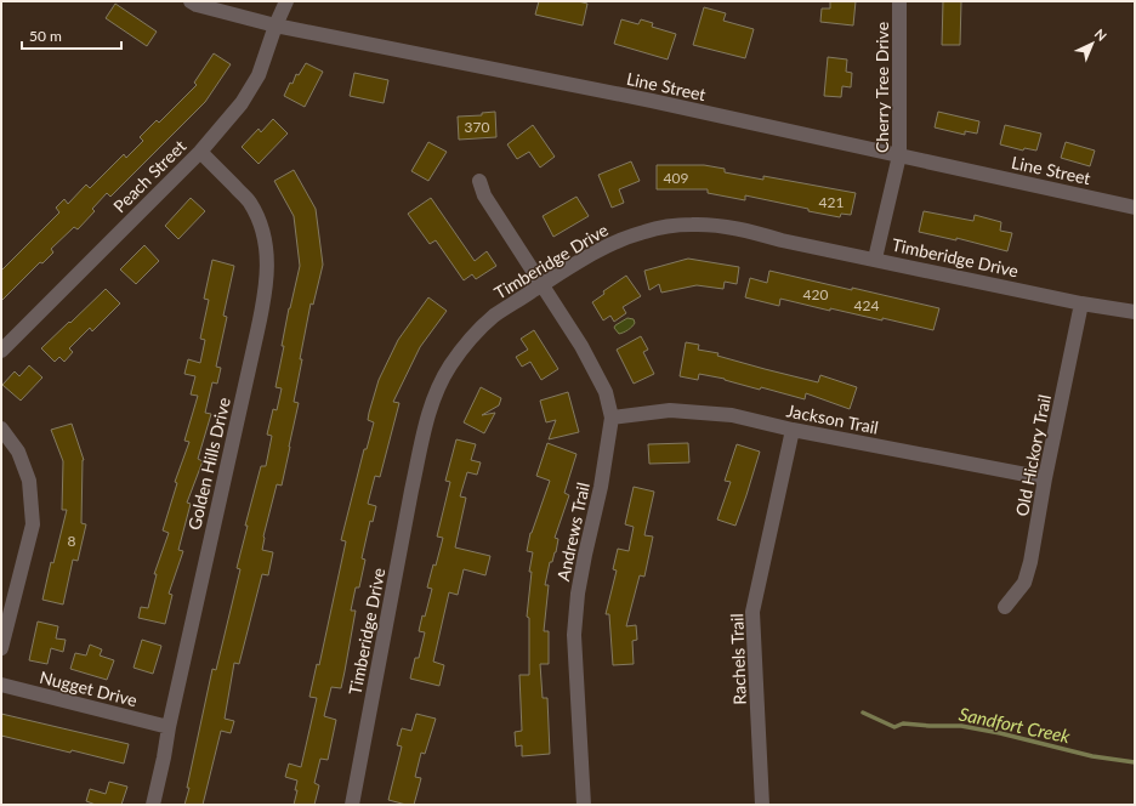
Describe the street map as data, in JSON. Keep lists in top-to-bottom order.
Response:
{
  "streets": {
    "street": [
      "Line Street",
      "Cherry Tree Drive",
      "Peach Street",
      "Timberidge Drive",
      "Jackson Trail",
      "Old Hickory Trail",
      "Golden Hills Drive",
      "Andrews Trail",
      "Rachels Trail",
      "Nugget Drive"
    ]
  },
  "crossings": [
    ["Line Street", "Cherry Tree Drive"],
    ["Line Street", "Peach Street"],
    ["Cherry Tree Drive", "Timberidge Drive"],
    ["Peach Street", "Golden Hills Drive"],
    ["Timberidge Drive", "Old Hickory Trail"],
    ["Timberidge Drive", "Andrews Trail"],
    ["Jackson Trail", "Old Hickory Trail"],
    ["Jackson Trail", "Andrews Trail"],
    ["Jackson Trail", "Rachels Trail"],
    ["Golden Hills Drive", "Nugget Drive"]
  ],
  "water": ["Sandfort Creek"],
  "house_numbers": [
    "370",
    "409",
    "421",
    "420",
    "424",
    "8"
  ],
  "scale_bar": "50 m",
  "north": "top right"
}
